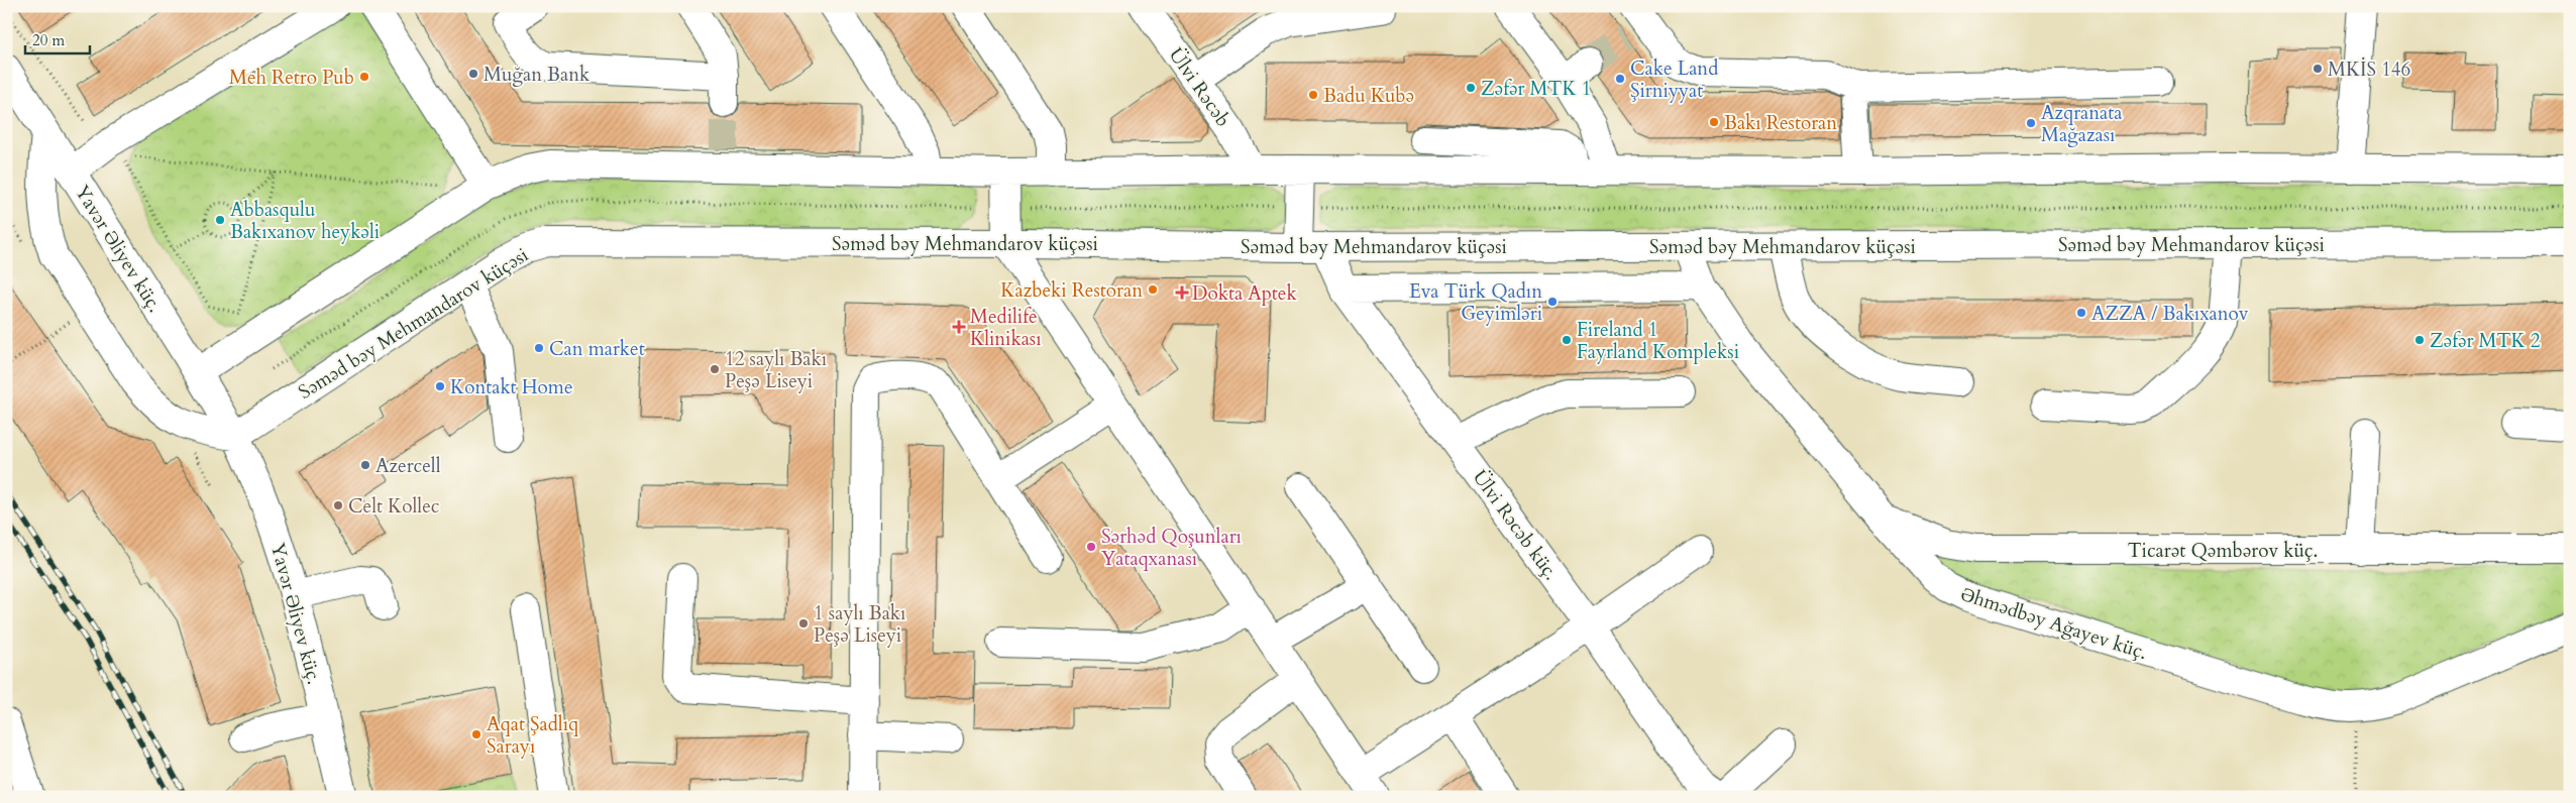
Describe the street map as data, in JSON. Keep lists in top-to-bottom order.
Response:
{
  "streets": {
    "main road": [
      "Ülvi Rəcəb",
      "Səməd bəy Mehmandarov küçəsi",
      "Yavər Əliyev küç.",
      "Ülvi Rəcəb küç.",
      "Ticarət Qəmbərov küç.",
      "Əhmədbəy Ağayev küç."
    ]
  },
  "crossings": [
    ["Səməd bəy Mehmandarov küçəsi", "Yavər Əliyev küç."],
    ["Səməd bəy Mehmandarov küçəsi", "Ülvi Rəcəb küç."],
    ["Səməd bəy Mehmandarov küçəsi", "Əhmədbəy Ağayev küç."],
    ["Ticarət Qəmbərov küç.", "Əhmədbəy Ağayev küç."]
  ],
  "places": {
    "other": [
      "MKİS 146",
      "Muğan Bank",
      "Meh Retro Pub",
      "Cake Land Şirniyyat",
      "Zəfər MTK 1",
      "Badu Kubə",
      "Bakı Restoran",
      "Azqranata Mağazası",
      "Abbasqulu Bakıxanov heykəli",
      "Kazbeki Restoran",
      "Eva Türk Qadın Geyimləri",
      "AZZA / Bakıxanov",
      "Fireland 1 Fayrland Kompleksi",
      "Zəfər MTK 2",
      "Can market",
      "12 saylı Bakı Peşə Liseyi",
      "Kontakt Home",
      "Azercell",
      "Celt Kollec",
      "Sərhəd Qoşunları Yataqxanası",
      "1 saylı Bakı Peşə Liseyi",
      "Aqat Şadlıq Sarayı"
    ],
    "health": ["Dokta Aptek", "Medilife Klinikası"]
  },
  "scale_bar": "20 m"
}
